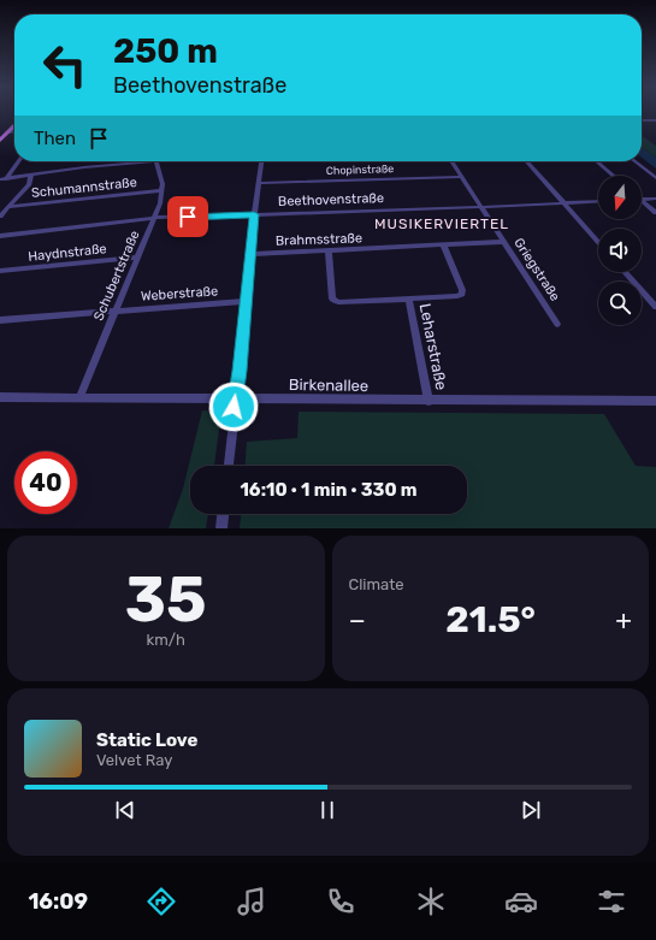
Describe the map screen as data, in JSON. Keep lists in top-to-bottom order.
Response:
{
  "streets": {
    "street": [
      "Chopinstraße",
      "Schumannstraße",
      "Beethovenstraße",
      "Brahmsstraße",
      "Haydnstraße",
      "Griegstraße",
      "Schubertstraße",
      "Weberstraße",
      "Leharstraße",
      "Birkenallee"
    ]
  },
  "crossings": [
    ["Chopinstraße", "Griegstraße"],
    ["Schumannstraße", "Schubertstraße"],
    ["Beethovenstraße", "Griegstraße"],
    ["Beethovenstraße", "Schubertstraße"],
    ["Brahmsstraße", "Griegstraße"],
    ["Haydnstraße", "Schubertstraße"],
    ["Schubertstraße", "Weberstraße"],
    ["Schubertstraße", "Birkenallee"],
    ["Leharstraße", "Birkenallee"]
  ],
  "districts": ["MUSIKERVIERTEL"],
  "north": "bottom",
  "page": {
    "turn": ["250 m", "Beethovenstraße"],
    "then": "Then",
    "limit": "40",
    "trip": "16:10 · 1 min · 330 m",
    "tile": [
      ["35", "km/h"],
      "Climate"
    ],
    "heat": ["−", "21.5°", "+"],
    "song": ["Static Love", "Velvet Ray"],
    "tabs": "16:09"
  }
}
